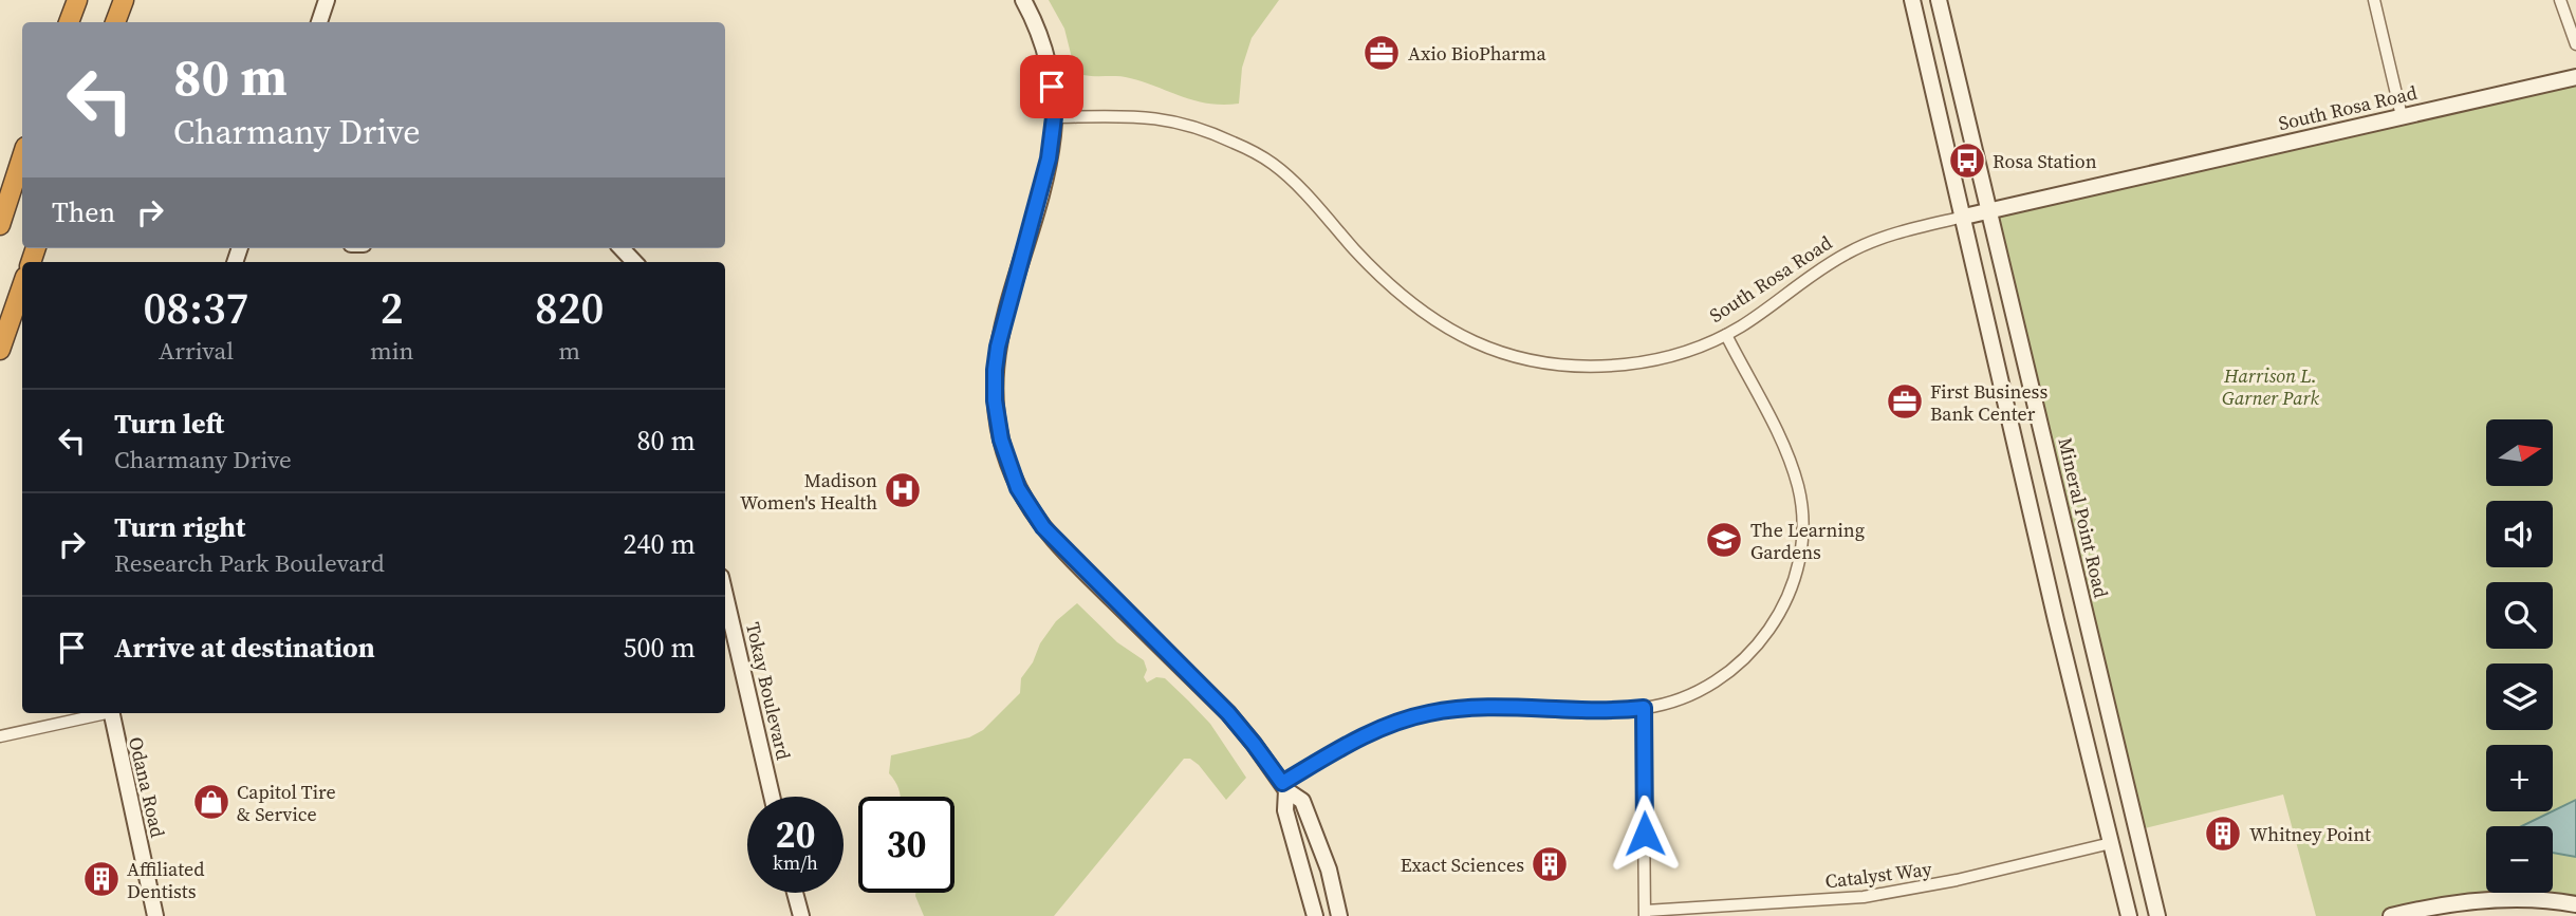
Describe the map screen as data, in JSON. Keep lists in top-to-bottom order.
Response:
{
  "streets": {
    "street": [
      "South Rosa Road",
      "Mineral Point Road",
      "Tokay Boulevard",
      "Odana Road",
      "Catalyst Way"
    ]
  },
  "crossings": [
    ["South Rosa Road", "Mineral Point Road"]
  ],
  "parks": ["Harrison L. Garner Park"],
  "places": {
    "office": ["Axio BioPharma", "First Business Bank Center"],
    "bus stop": ["Rosa Station"],
    "hospital": ["Madison Women's Health"],
    "school or university": ["The Learning Gardens"],
    "shop": ["Capitol Tire & Service"],
    "building": ["Whitney Point", "Exact Sciences", "Affiliated Dentists"]
  },
  "north": "right",
  "page": {
    "turn": ["80 m", "Charmany Drive"],
    "then": "Then",
    "eta": [
      "08:37",
      "Arrival",
      "2",
      "min",
      "820",
      "m"
    ],
    "list": [
      {
        "name": "Turn left",
        "note": "Charmany Drive",
        "value": "80 m"
      },
      {
        "name": "Turn right",
        "note": "Research Park Boulevard",
        "value": "240 m"
      },
      {
        "name": "Arrive at destination",
        "value": "500 m"
      }
    ],
    "map_buttons": ["+", "−"],
    "speed": "20 km/h",
    "limit": "30"
  }
}
